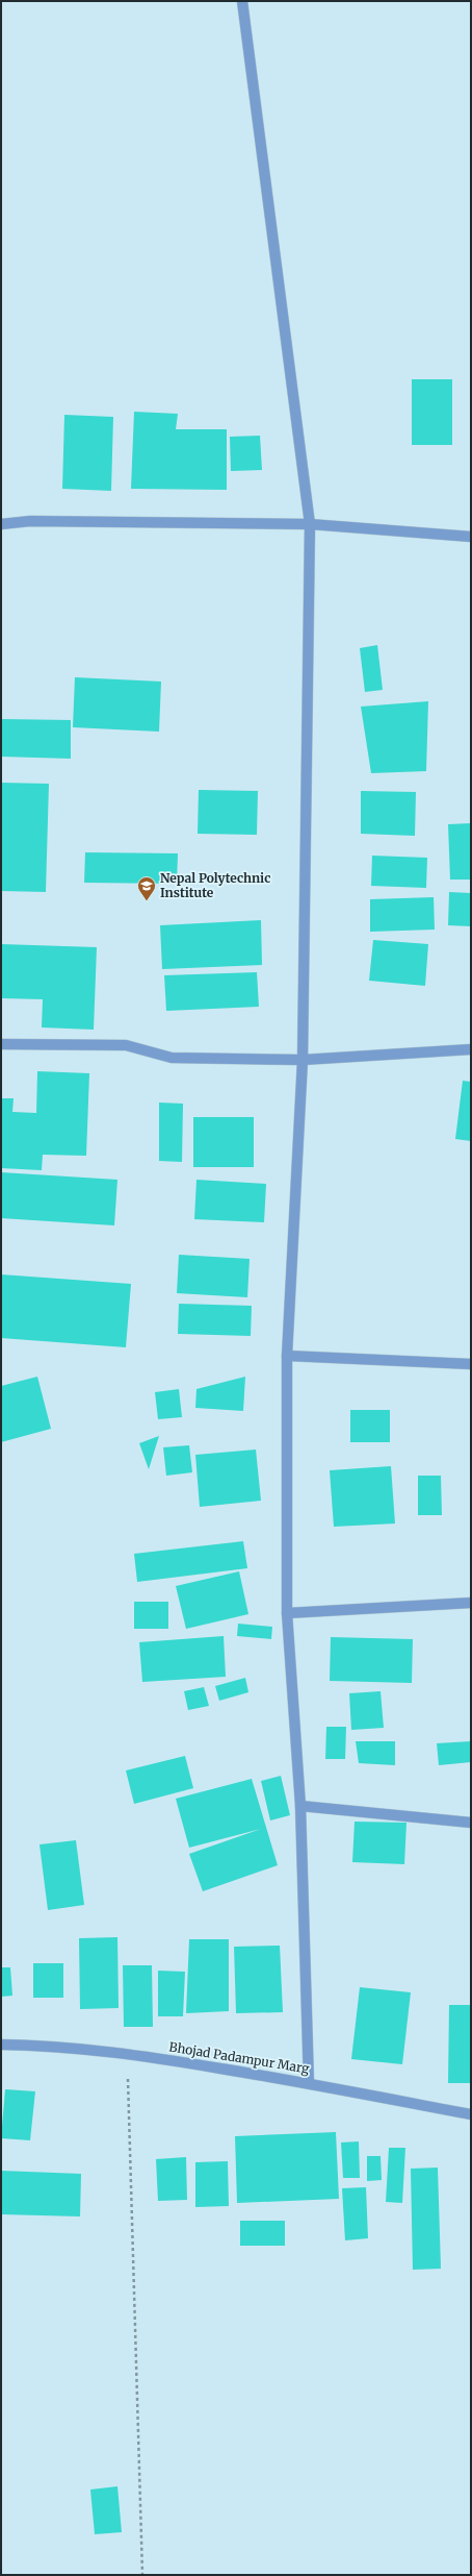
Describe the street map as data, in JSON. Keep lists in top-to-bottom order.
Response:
{
  "streets": {
    "street": ["Bhojad Padampur Marg"]
  },
  "places": {
    "school or university": ["Nepal Polytechnic Institute"]
  }
}
